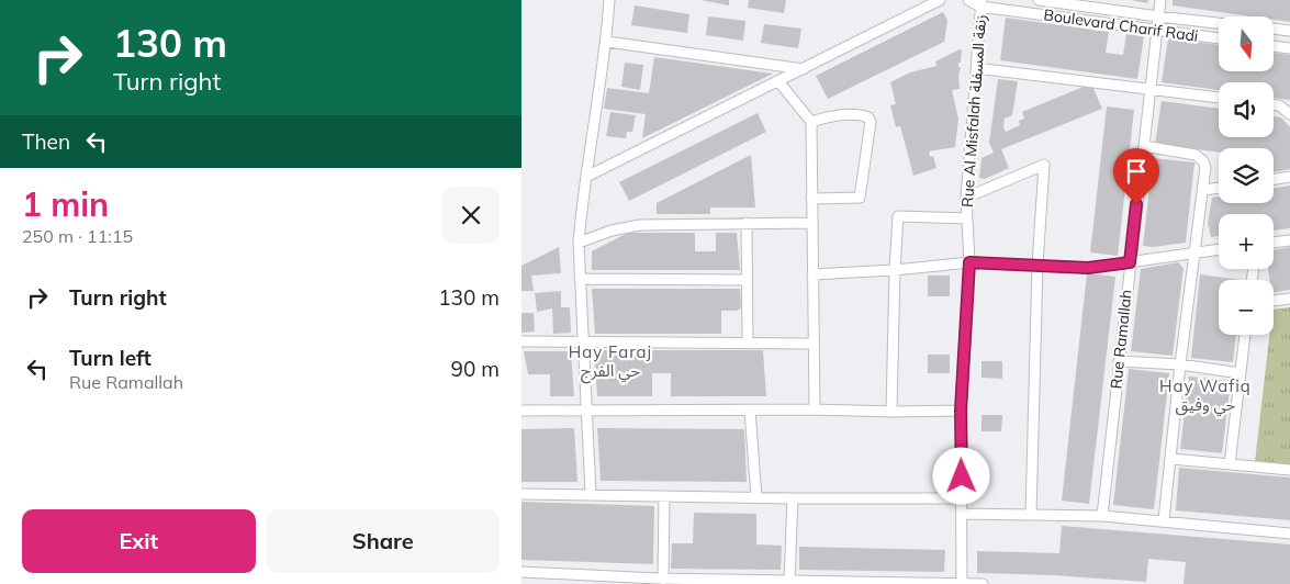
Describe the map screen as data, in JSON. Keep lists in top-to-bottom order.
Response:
{
  "streets": {
    "street": ["Boulevard Charif Radi", "Rue Al Misfalah زنقة المسفلة", "Rue Ramallah"]
  },
  "crossings": [
    ["Boulevard Charif Radi", "Rue Al Misfalah زنقة المسفلة"],
    ["Boulevard Charif Radi", "Rue Ramallah"]
  ],
  "districts": ["Hay Faraj حي الفرج", "Hay Wafiq حي وفيق"],
  "north": "bottom",
  "page": {
    "turn": ["130 m", "Turn right"],
    "map_buttons": ["+", "−"],
    "then": "Then",
    "heading": ["1 min", "250 m · 11:15"],
    "list": [
      {
        "name": "Turn right",
        "value": "130 m"
      },
      {
        "name": "Turn left",
        "note": "Rue Ramallah",
        "value": "90 m"
      }
    ],
    "buttons": ["Exit", "Share"]
  }
}
